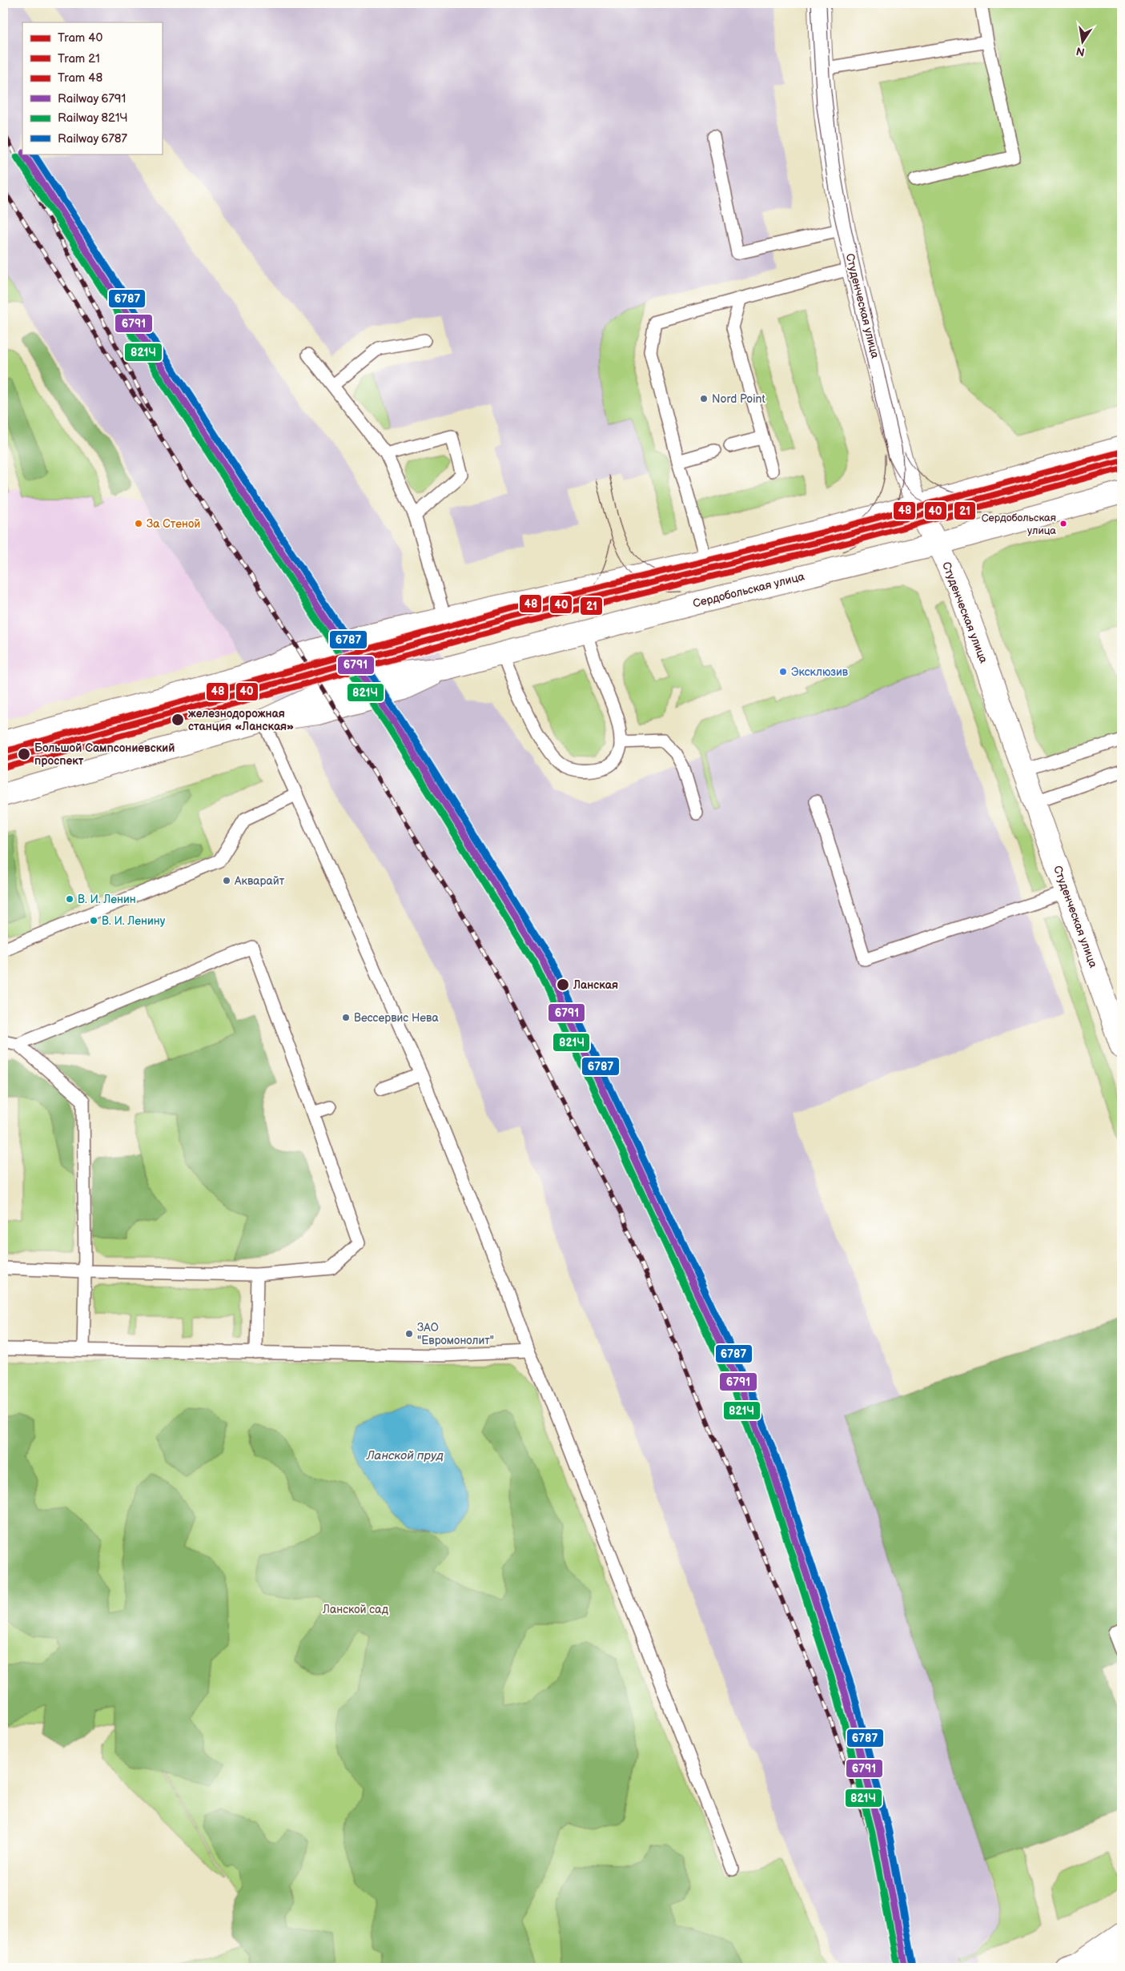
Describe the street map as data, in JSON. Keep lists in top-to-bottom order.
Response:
{
  "streets": {
    "main road": ["Студенческая улица", "Сердобольская улица"]
  },
  "crossings": [
    ["Студенческая улица", "Сердобольская улица"]
  ],
  "water": ["Ланской пруд"],
  "parks": ["Ланской сад"],
  "places": [
    "Nord Point",
    "За Стеной",
    "Сердобольская улица",
    "Эксклюзив",
    "железнодорожная станция «Ланская»",
    "Большой Сампсониевский проспект",
    "Акварайт",
    "В. И. Ленин",
    "В. И. Ленину",
    "Ланская",
    "Вессервис Нева",
    "ЗАО \"Евромонолит\""
  ],
  "lines": [
    "rail line 6791",
    "rail line 6787",
    "rail line 821Ч",
    "tram line 48",
    "tram line 40",
    "tram line 21"
  ],
  "legend": [
    "Tram 40",
    "Tram 21",
    "Tram 48",
    "Railway 6791",
    "Railway 821Ч",
    "Railway 6787"
  ],
  "north": "bottom"
}
